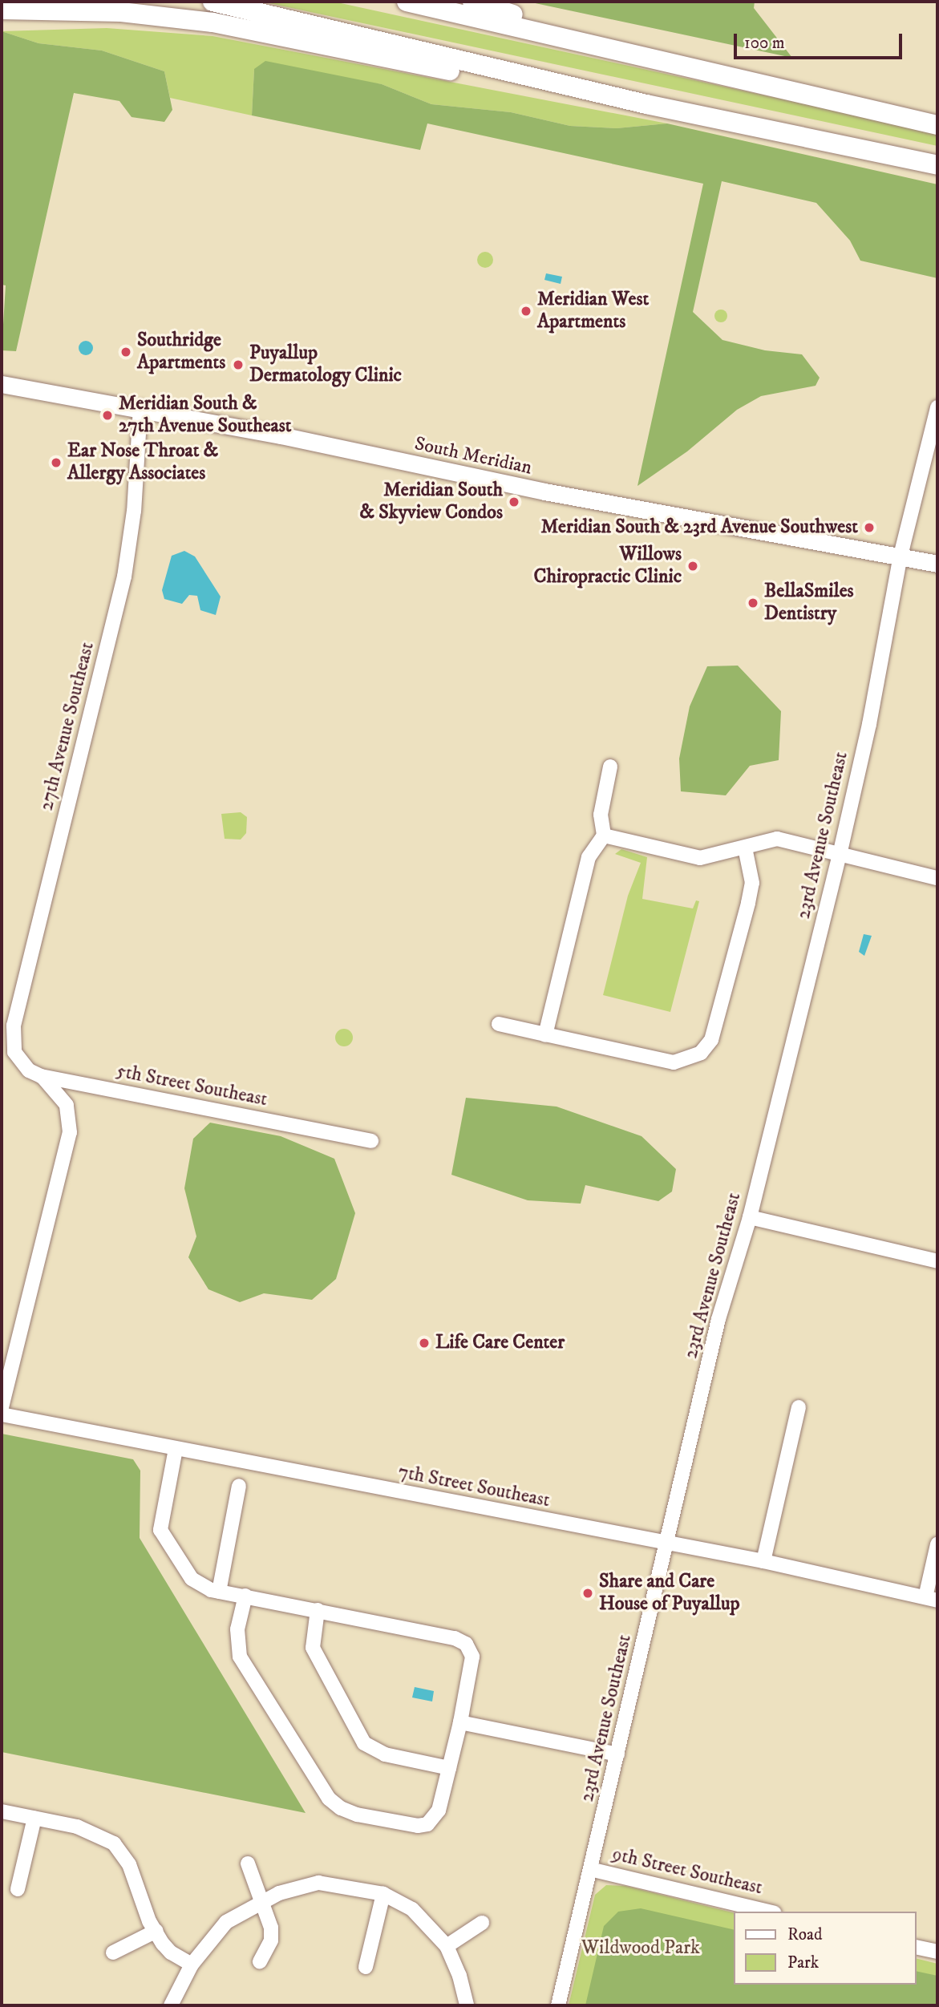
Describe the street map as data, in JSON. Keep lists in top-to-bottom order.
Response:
{
  "streets": {
    "main road": ["South Meridian"],
    "street": [
      "27th Avenue Southeast",
      "23rd Avenue Southeast",
      "5th Street Southeast",
      "7th Street Southeast",
      "9th Street Southeast"
    ]
  },
  "crossings": [
    ["South Meridian", "27th Avenue Southeast"],
    ["South Meridian", "23rd Avenue Southeast"],
    ["27th Avenue Southeast", "5th Street Southeast"],
    ["23rd Avenue Southeast", "7th Street Southeast"],
    ["23rd Avenue Southeast", "9th Street Southeast"]
  ],
  "parks": ["Wildwood Park"],
  "places": [
    "Meridian West Apartments",
    "Southridge Apartments",
    "Puyallup Dermatology Clinic",
    "Meridian South & 27th Avenue Southeast",
    "Ear Nose Throat & Allergy Associates",
    "Meridian South & Skyview Condos",
    "Meridian South & 23rd Avenue Southwest",
    "Willows Chiropractic Clinic",
    "BellaSmiles Dentistry",
    "Life Care Center",
    "Share and Care House of Puyallup"
  ],
  "legend": ["Road", "Park"],
  "scale_bar": "100 m"
}
